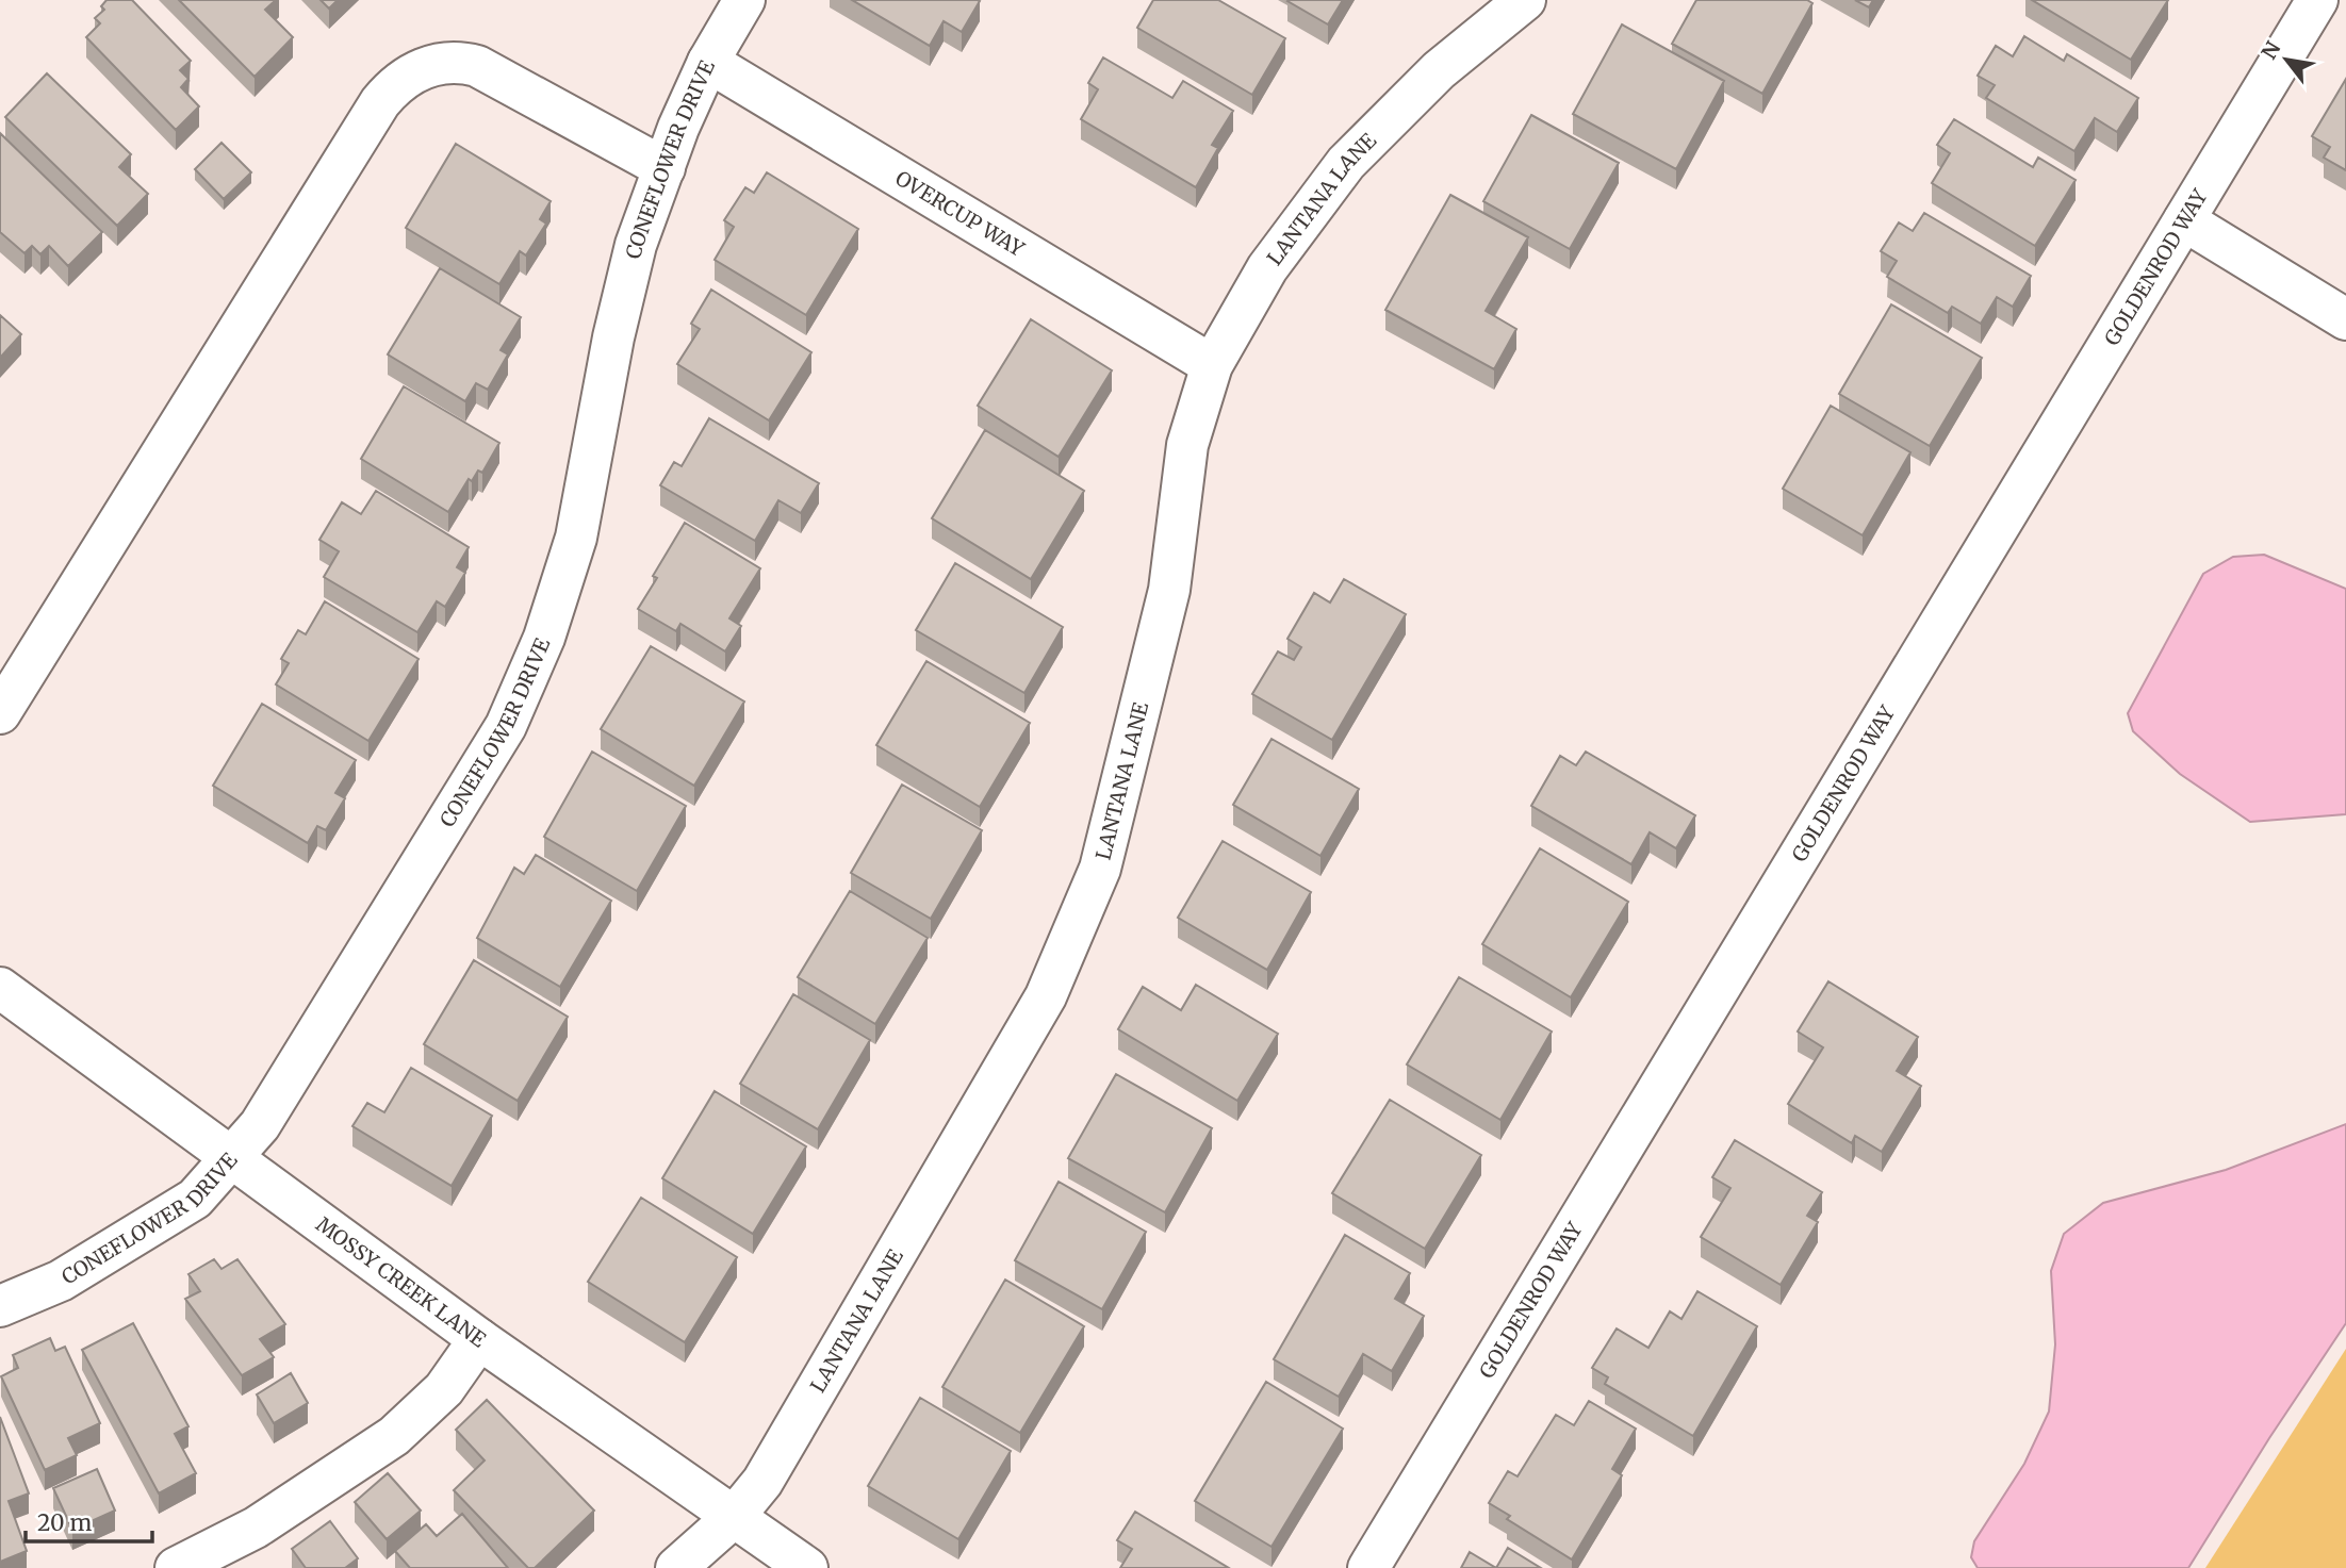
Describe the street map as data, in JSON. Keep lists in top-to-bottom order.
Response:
{
  "streets": {
    "street": [
      "CONEFLOWER DRIVE",
      "LANTANA LANE",
      "OVERCUP WAY",
      "GOLDENROD WAY",
      "MOSSY CREEK LANE"
    ]
  },
  "crossings": [
    ["CONEFLOWER DRIVE", "OVERCUP WAY"],
    ["CONEFLOWER DRIVE", "MOSSY CREEK LANE"],
    ["LANTANA LANE", "OVERCUP WAY"],
    ["LANTANA LANE", "MOSSY CREEK LANE"]
  ],
  "scale_bar": "20 m",
  "north": "top left"
}
